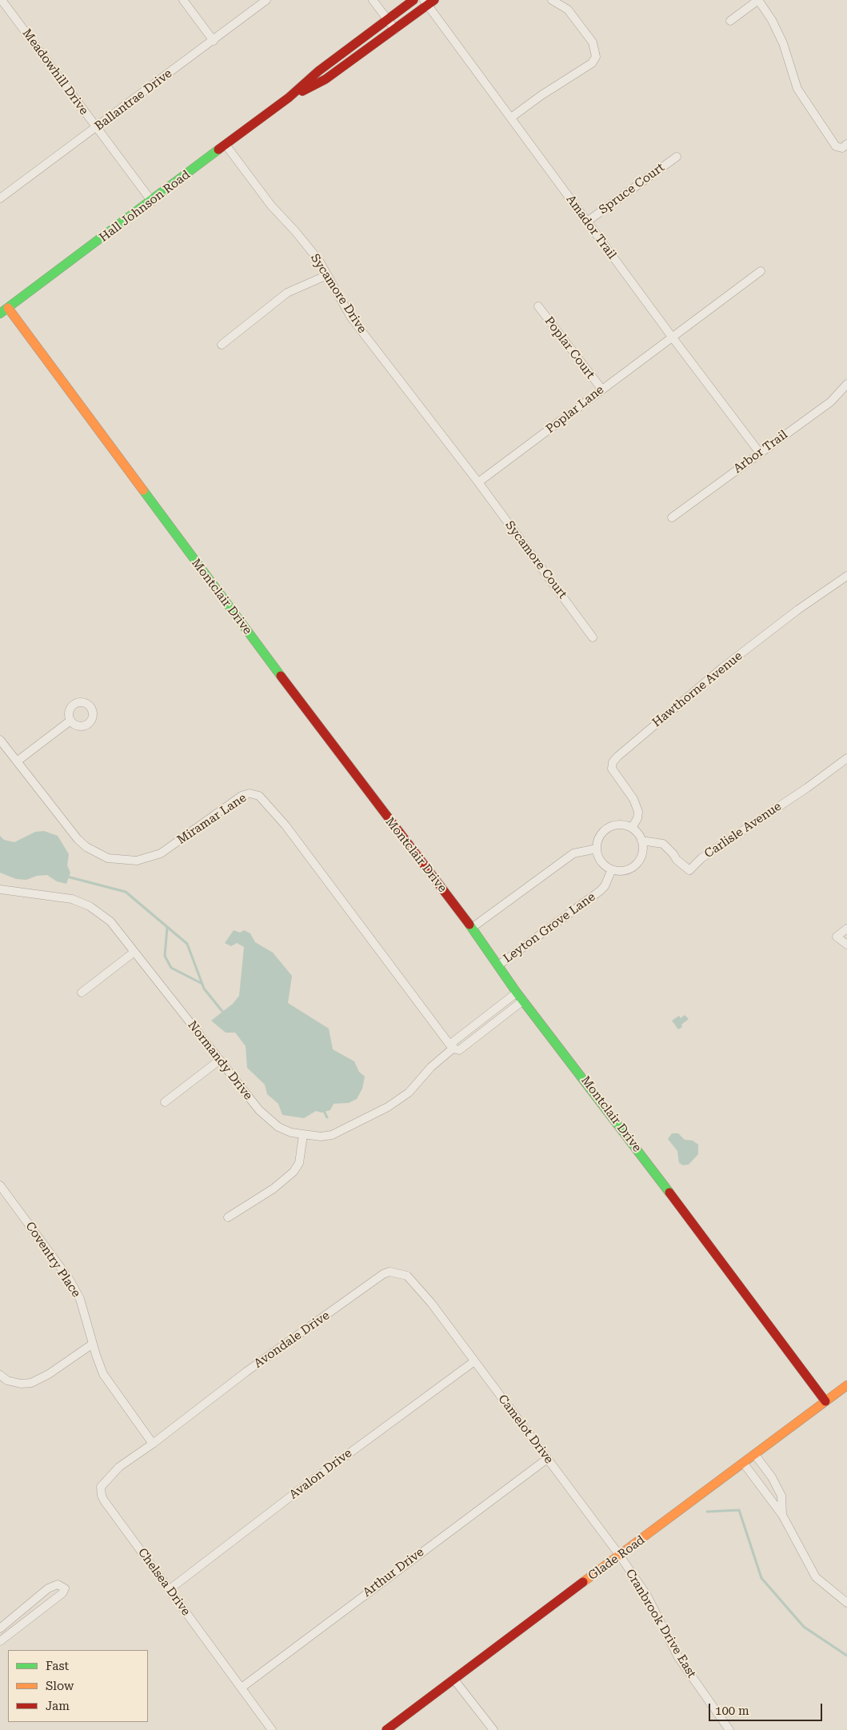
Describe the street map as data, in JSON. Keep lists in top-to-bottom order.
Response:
{
  "streets": {
    "street": [
      "Meadowhill Drive",
      "Ballantrae Drive",
      "Spruce Court",
      "Hall Johnson Road",
      "Amador Trail",
      "Sycamore Drive",
      "Poplar Court",
      "Poplar Lane",
      "Arbor Trail",
      "Sycamore Court",
      "Montclair Drive",
      "Hawthorne Avenue",
      "Miramar Lane",
      "Carlisle Avenue",
      "Leyton Grove Lane",
      "Normandy Drive",
      "Coventry Place",
      "Avondale Drive",
      "Camelot Drive",
      "Avalon Drive",
      "Glade Road",
      "Arthur Drive",
      "Chelsea Drive",
      "Cranbrook Drive East"
    ]
  },
  "crossings": [
    ["Meadowhill Drive", "Ballantrae Drive"],
    ["Meadowhill Drive", "Hall Johnson Road"],
    ["Spruce Court", "Amador Trail"],
    ["Hall Johnson Road", "Amador Trail"],
    ["Hall Johnson Road", "Sycamore Drive"],
    ["Hall Johnson Road", "Montclair Drive"],
    ["Amador Trail", "Poplar Lane"],
    ["Amador Trail", "Arbor Trail"],
    ["Sycamore Drive", "Poplar Lane"],
    ["Sycamore Drive", "Sycamore Court"],
    ["Poplar Court", "Poplar Lane"],
    ["Poplar Lane", "Sycamore Court"],
    ["Montclair Drive", "Leyton Grove Lane"],
    ["Montclair Drive", "Normandy Drive"],
    ["Montclair Drive", "Glade Road"],
    ["Hawthorne Avenue", "Carlisle Avenue"],
    ["Hawthorne Avenue", "Leyton Grove Lane"],
    ["Miramar Lane", "Normandy Drive"],
    ["Carlisle Avenue", "Leyton Grove Lane"],
    ["Coventry Place", "Avondale Drive"],
    ["Coventry Place", "Chelsea Drive"],
    ["Avondale Drive", "Camelot Drive"],
    ["Avondale Drive", "Chelsea Drive"],
    ["Camelot Drive", "Avalon Drive"],
    ["Camelot Drive", "Glade Road"],
    ["Camelot Drive", "Arthur Drive"],
    ["Camelot Drive", "Cranbrook Drive East"],
    ["Avalon Drive", "Chelsea Drive"],
    ["Glade Road", "Cranbrook Drive East"],
    ["Arthur Drive", "Chelsea Drive"]
  ],
  "legend": ["Fast", "Slow", "Jam"],
  "scale_bar": "100 m"
}
